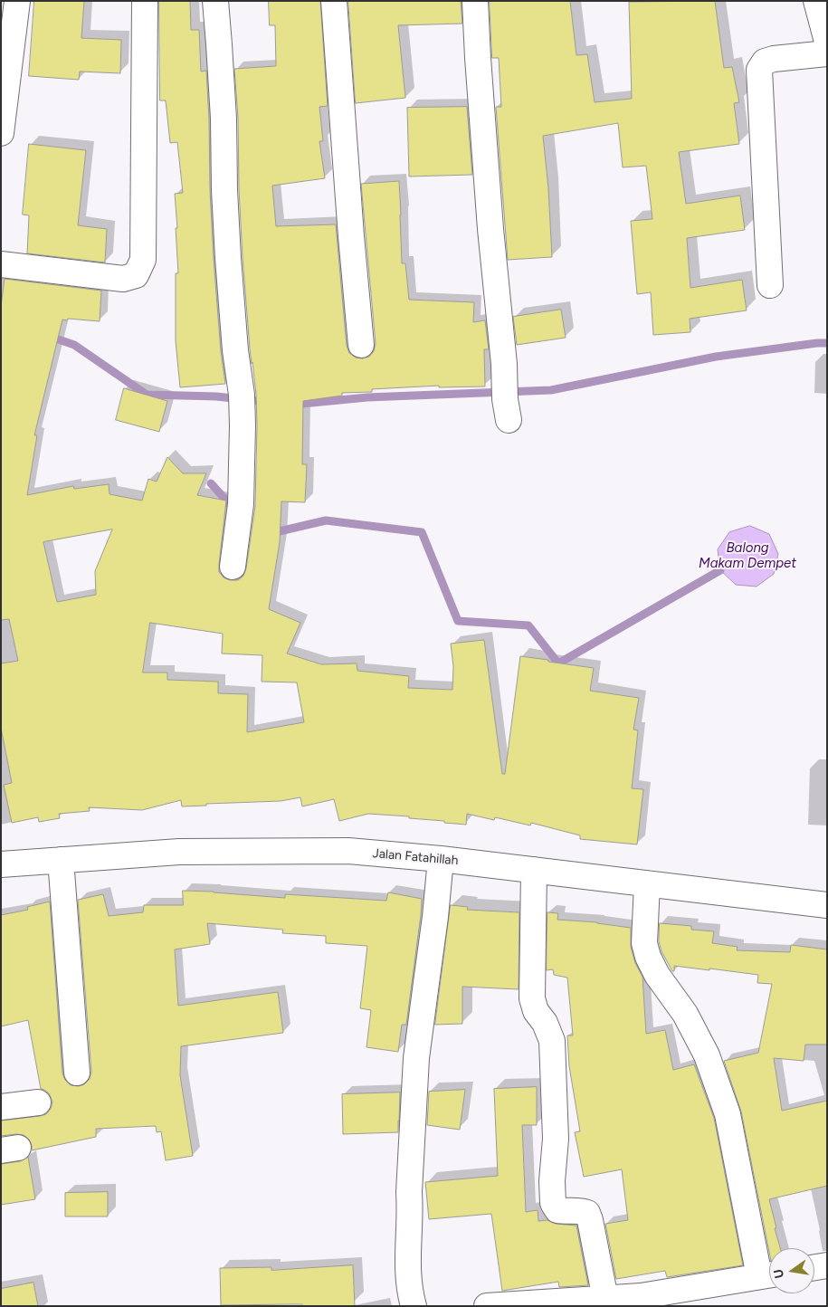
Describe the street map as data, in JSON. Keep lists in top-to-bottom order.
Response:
{
  "streets": {
    "street": ["Jalan Fatahillah"]
  },
  "water": ["Balong Makam Dempet"],
  "north": "left"
}
